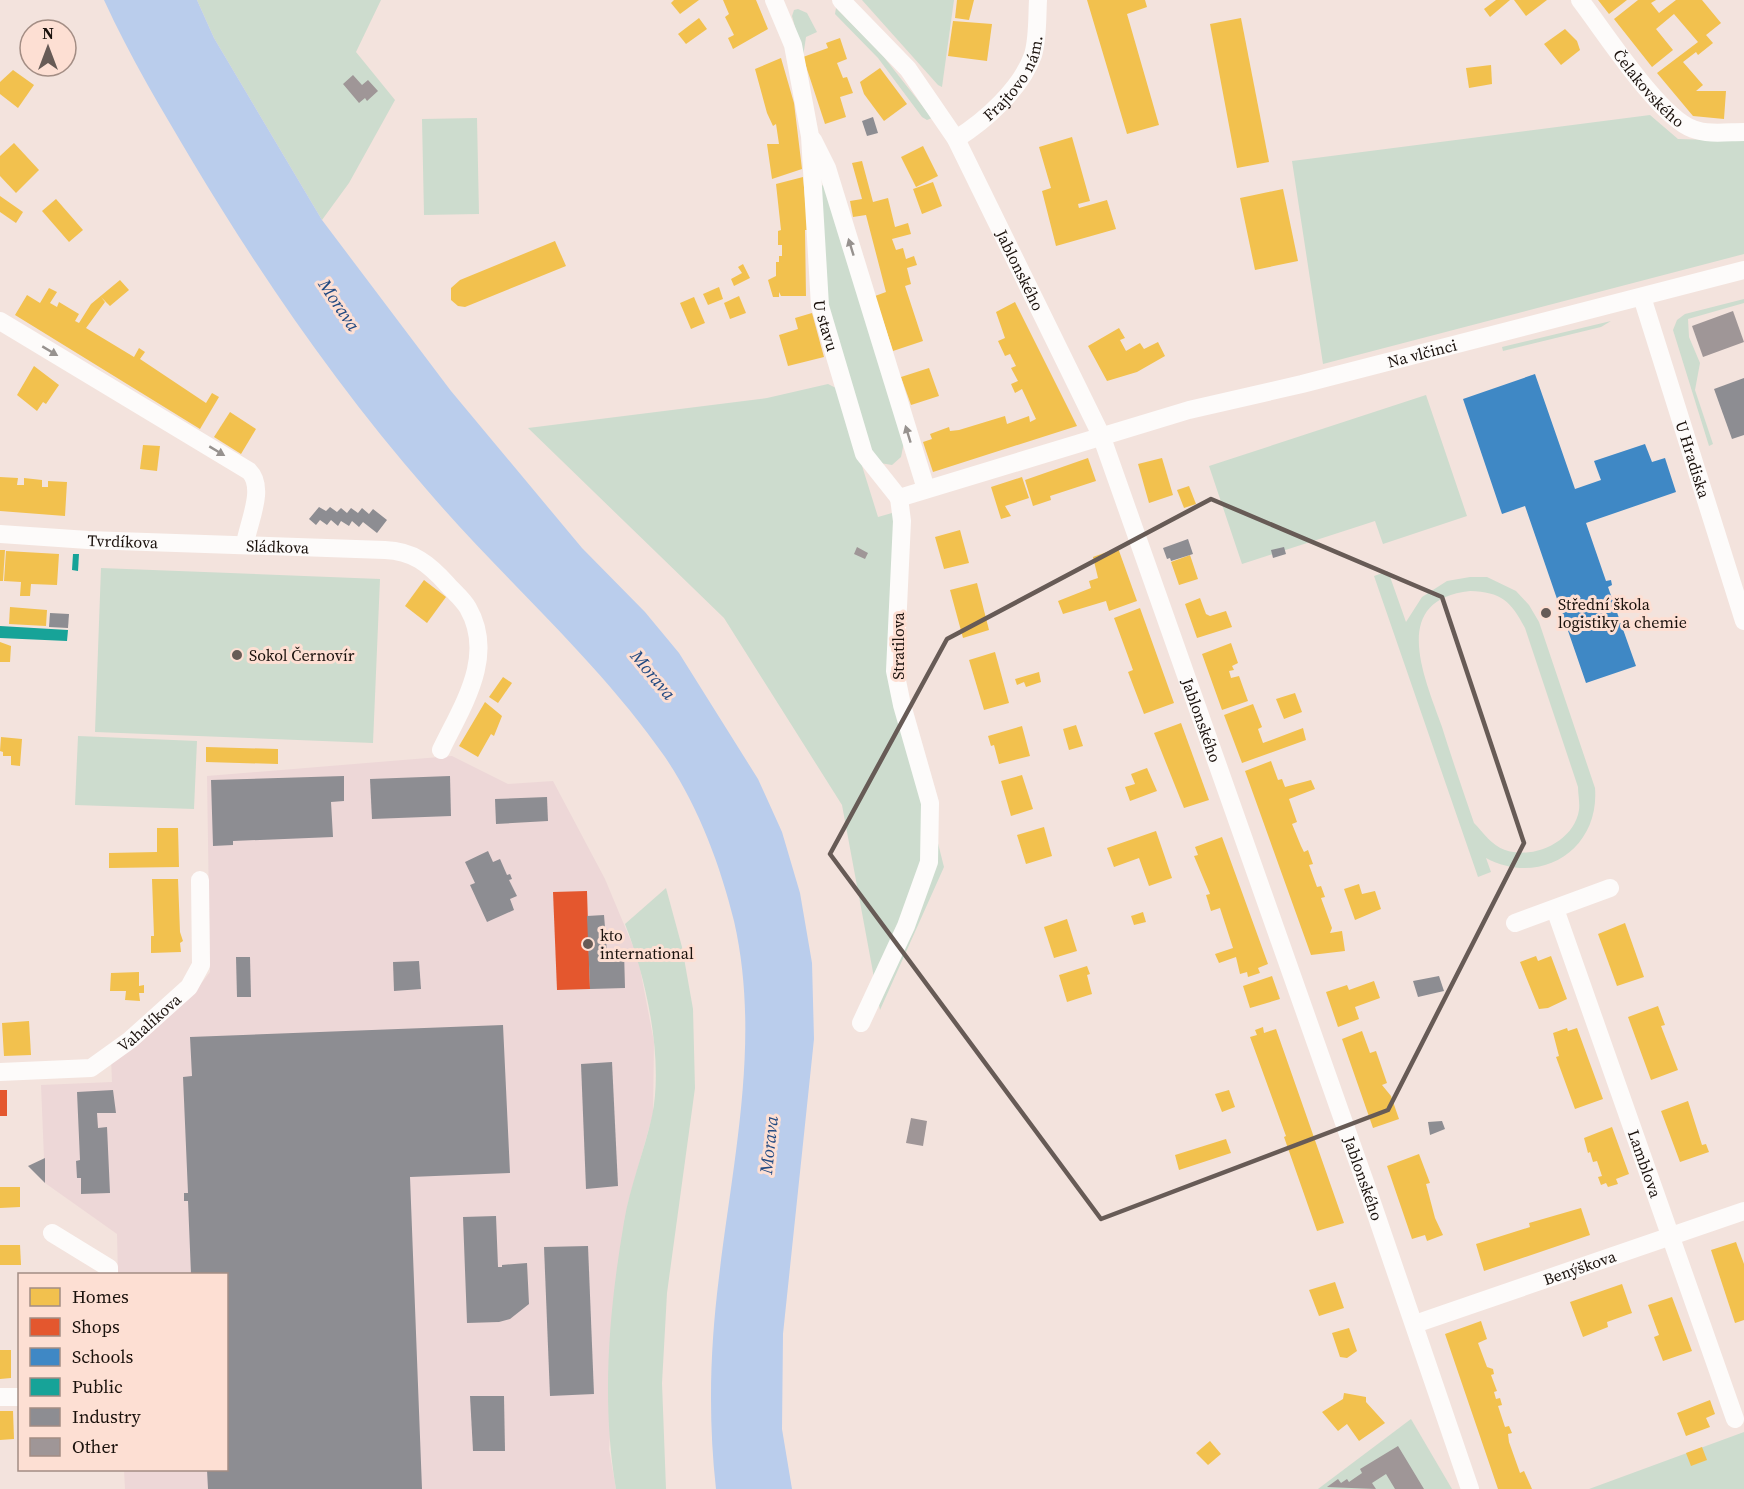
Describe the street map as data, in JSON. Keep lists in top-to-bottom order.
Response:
{
  "streets": {
    "street": [
      "Frajtovo nám.",
      "Čelakovského",
      "Jablonského",
      "U stavu",
      "Na vlčinci",
      "U Hradiska",
      "Tvrdíkova",
      "Sládkova",
      "Stratilova",
      "Vahalíkova",
      "Lamblova",
      "Benýškova"
    ]
  },
  "crossings": [
    ["Frajtovo nám.", "Jablonského"],
    ["Jablonského", "Na vlčinci"],
    ["Jablonského", "Benýškova"],
    ["U stavu", "Stratilova"],
    ["Na vlčinci", "U Hradiska"],
    ["Tvrdíkova", "Sládkova"],
    ["Lamblova", "Benýškova"]
  ],
  "one_way": ["Sládkova"],
  "water": ["Morava"],
  "places": ["Střední škola logistiky a chemie", "Sokol Černovír", "kto international"],
  "legend": [
    "Homes",
    "Shops",
    "Schools",
    "Public",
    "Industry",
    "Other"
  ],
  "north": "top"
}
